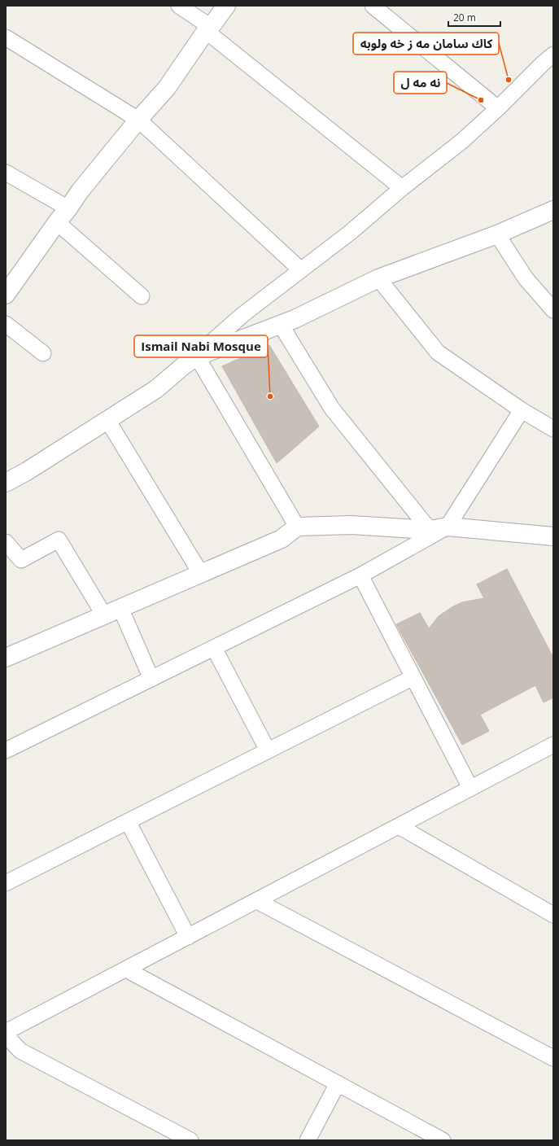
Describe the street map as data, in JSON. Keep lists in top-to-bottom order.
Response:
{
  "places": ["كاك سامان مه ز خه ولوبه", "نه مه ل", "Ismail Nabi Mosque"],
  "scale_bar": "20 m"
}
